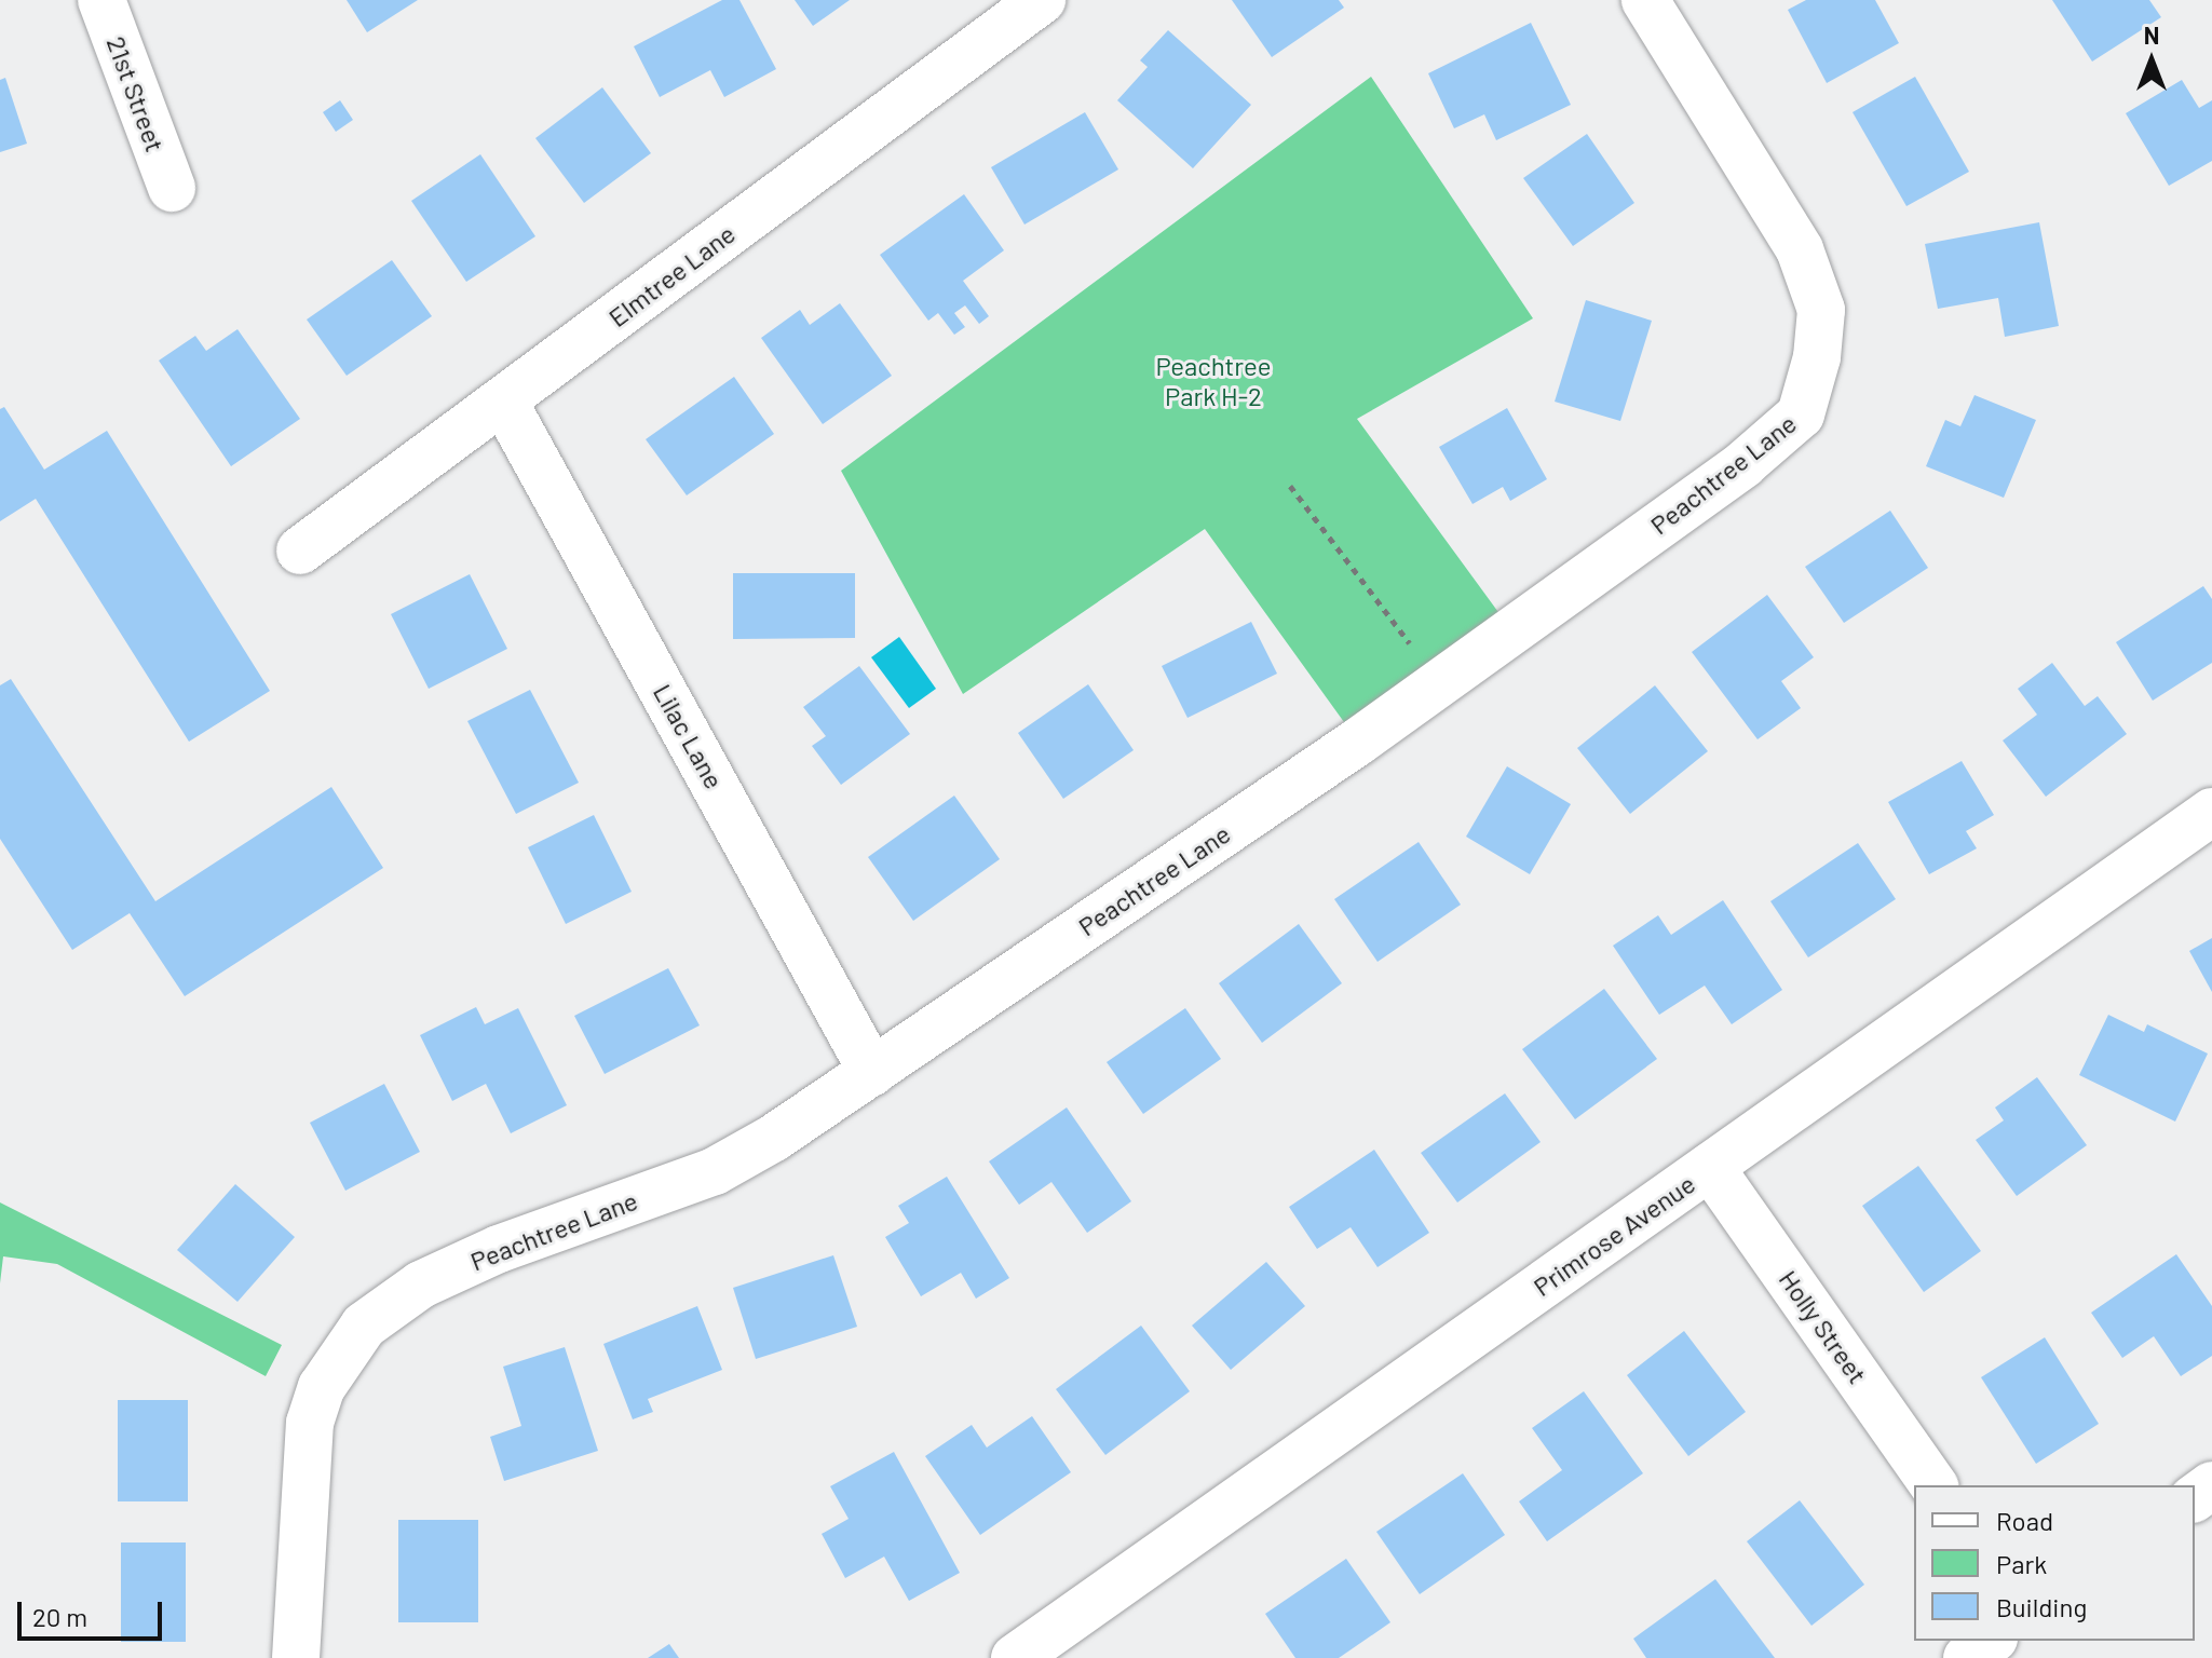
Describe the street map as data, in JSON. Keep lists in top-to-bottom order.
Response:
{
  "streets": {
    "street": [
      "21st Street",
      "Elmtree Lane",
      "Peachtree Lane",
      "Lilac Lane",
      "Primrose Avenue",
      "Holly Street"
    ]
  },
  "crossings": [
    ["Elmtree Lane", "Lilac Lane"],
    ["Peachtree Lane", "Lilac Lane"],
    ["Primrose Avenue", "Holly Street"]
  ],
  "parks": ["Peachtree Park H-2"],
  "legend": ["Road", "Park", "Building"],
  "scale_bar": "20 m",
  "north": "top"
}
